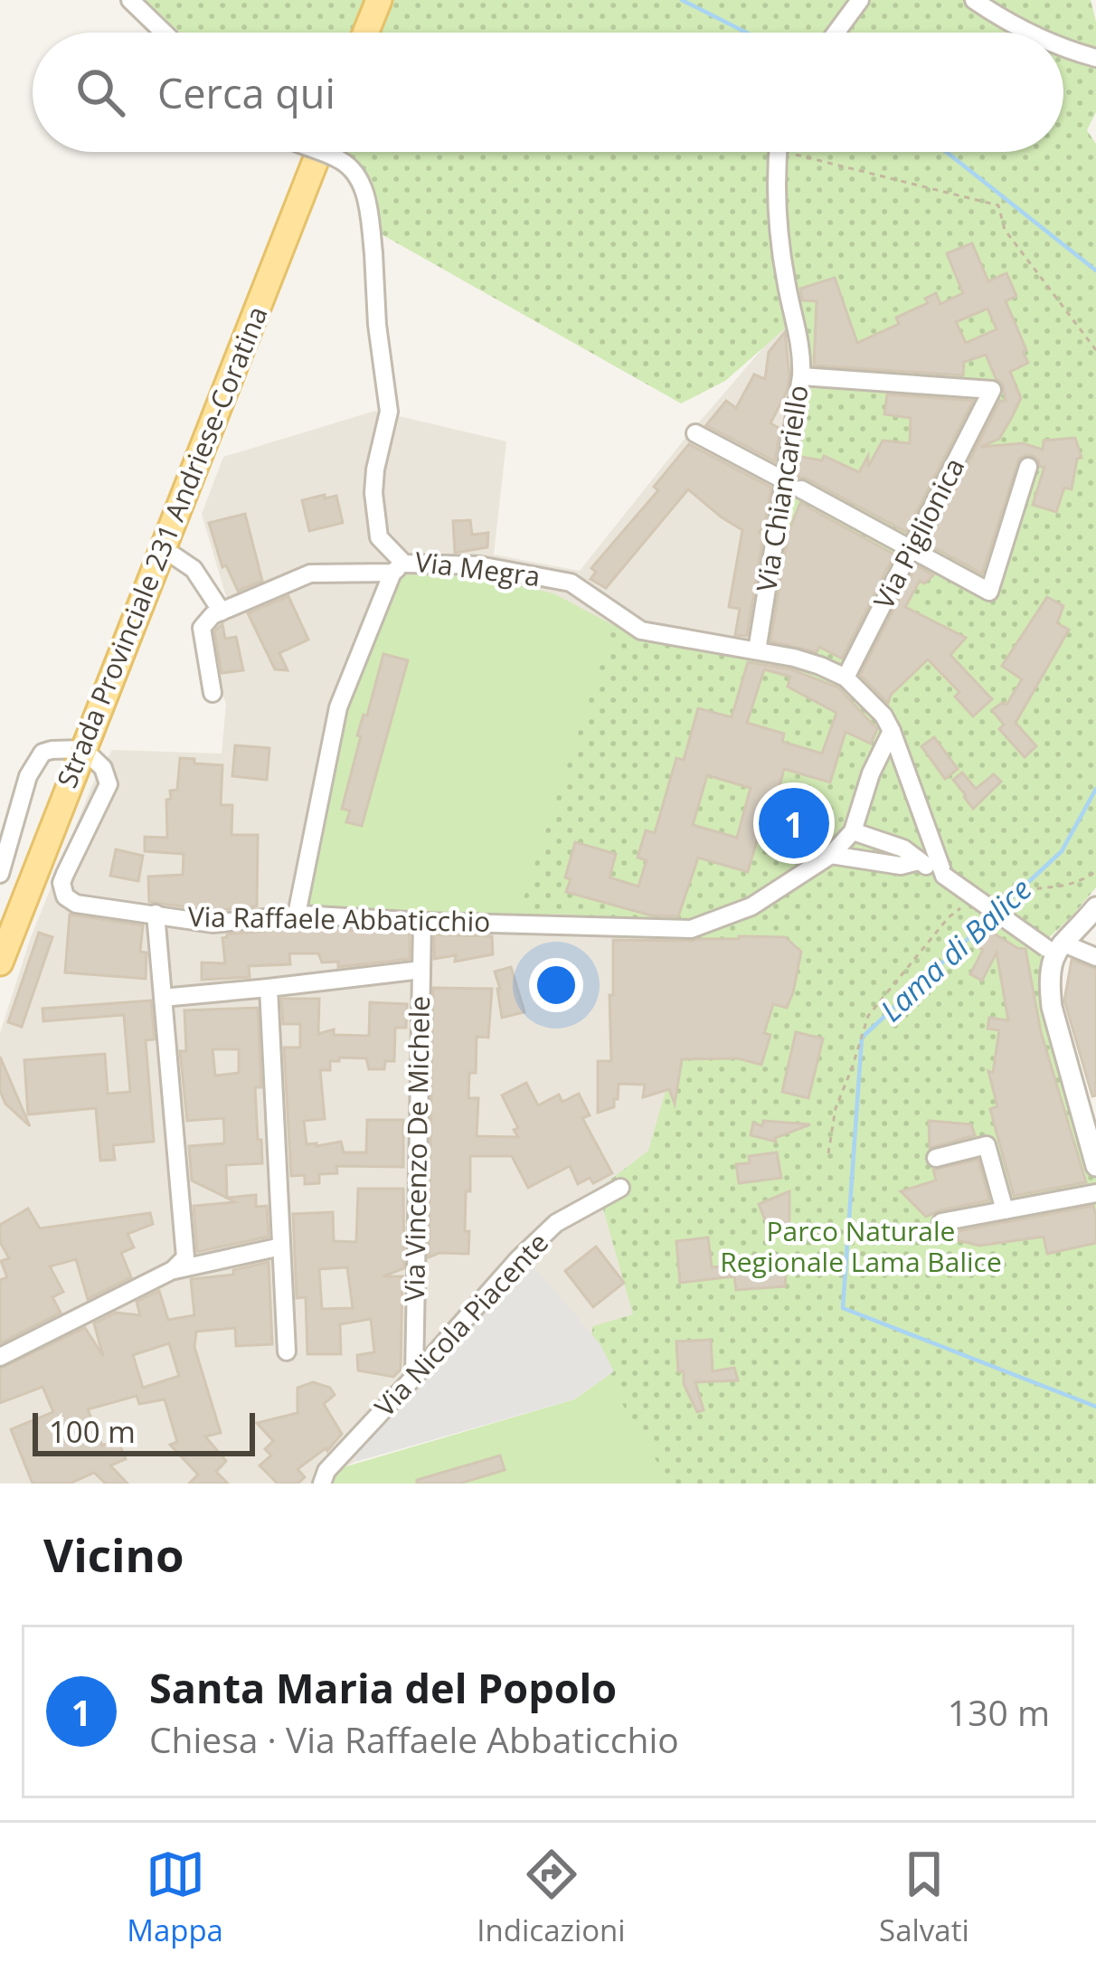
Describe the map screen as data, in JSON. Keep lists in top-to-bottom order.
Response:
{
  "streets": {
    "main road": ["Strada Provinciale 231 Andriese-Coratina"],
    "street": [
      "Via Chiancariello",
      "Via Piglionica",
      "Via Megra",
      "Via Raffaele Abbaticchio",
      "Via Vincenzo De Michele",
      "Via Nicola Piacente"
    ]
  },
  "crossings": [
    ["Via Chiancariello", "Via Piglionica"],
    ["Via Chiancariello", "Via Megra"],
    ["Via Piglionica", "Via Megra"],
    ["Strada Provinciale 231 Andriese-Coratina", "Via Raffaele Abbaticchio"],
    ["Via Raffaele Abbaticchio", "Via Vincenzo De Michele"],
    ["Via Vincenzo De Michele", "Via Nicola Piacente"]
  ],
  "water": ["Lama di Balice"],
  "parks": ["Parco Naturale Regionale Lama Balice"],
  "scale_bar": "100 m",
  "page": {
    "search": "Cerca qui",
    "pins": "1",
    "scale": "100 m",
    "heading": "Vicino",
    "list": [
      {
        "mark": "1",
        "name": "Santa Maria del Popolo",
        "note": "Chiesa · Via Raffaele Abbaticchio",
        "value": "130 m"
      }
    ],
    "nav": ["Mappa", "Indicazioni", "Salvati"]
  }
}
